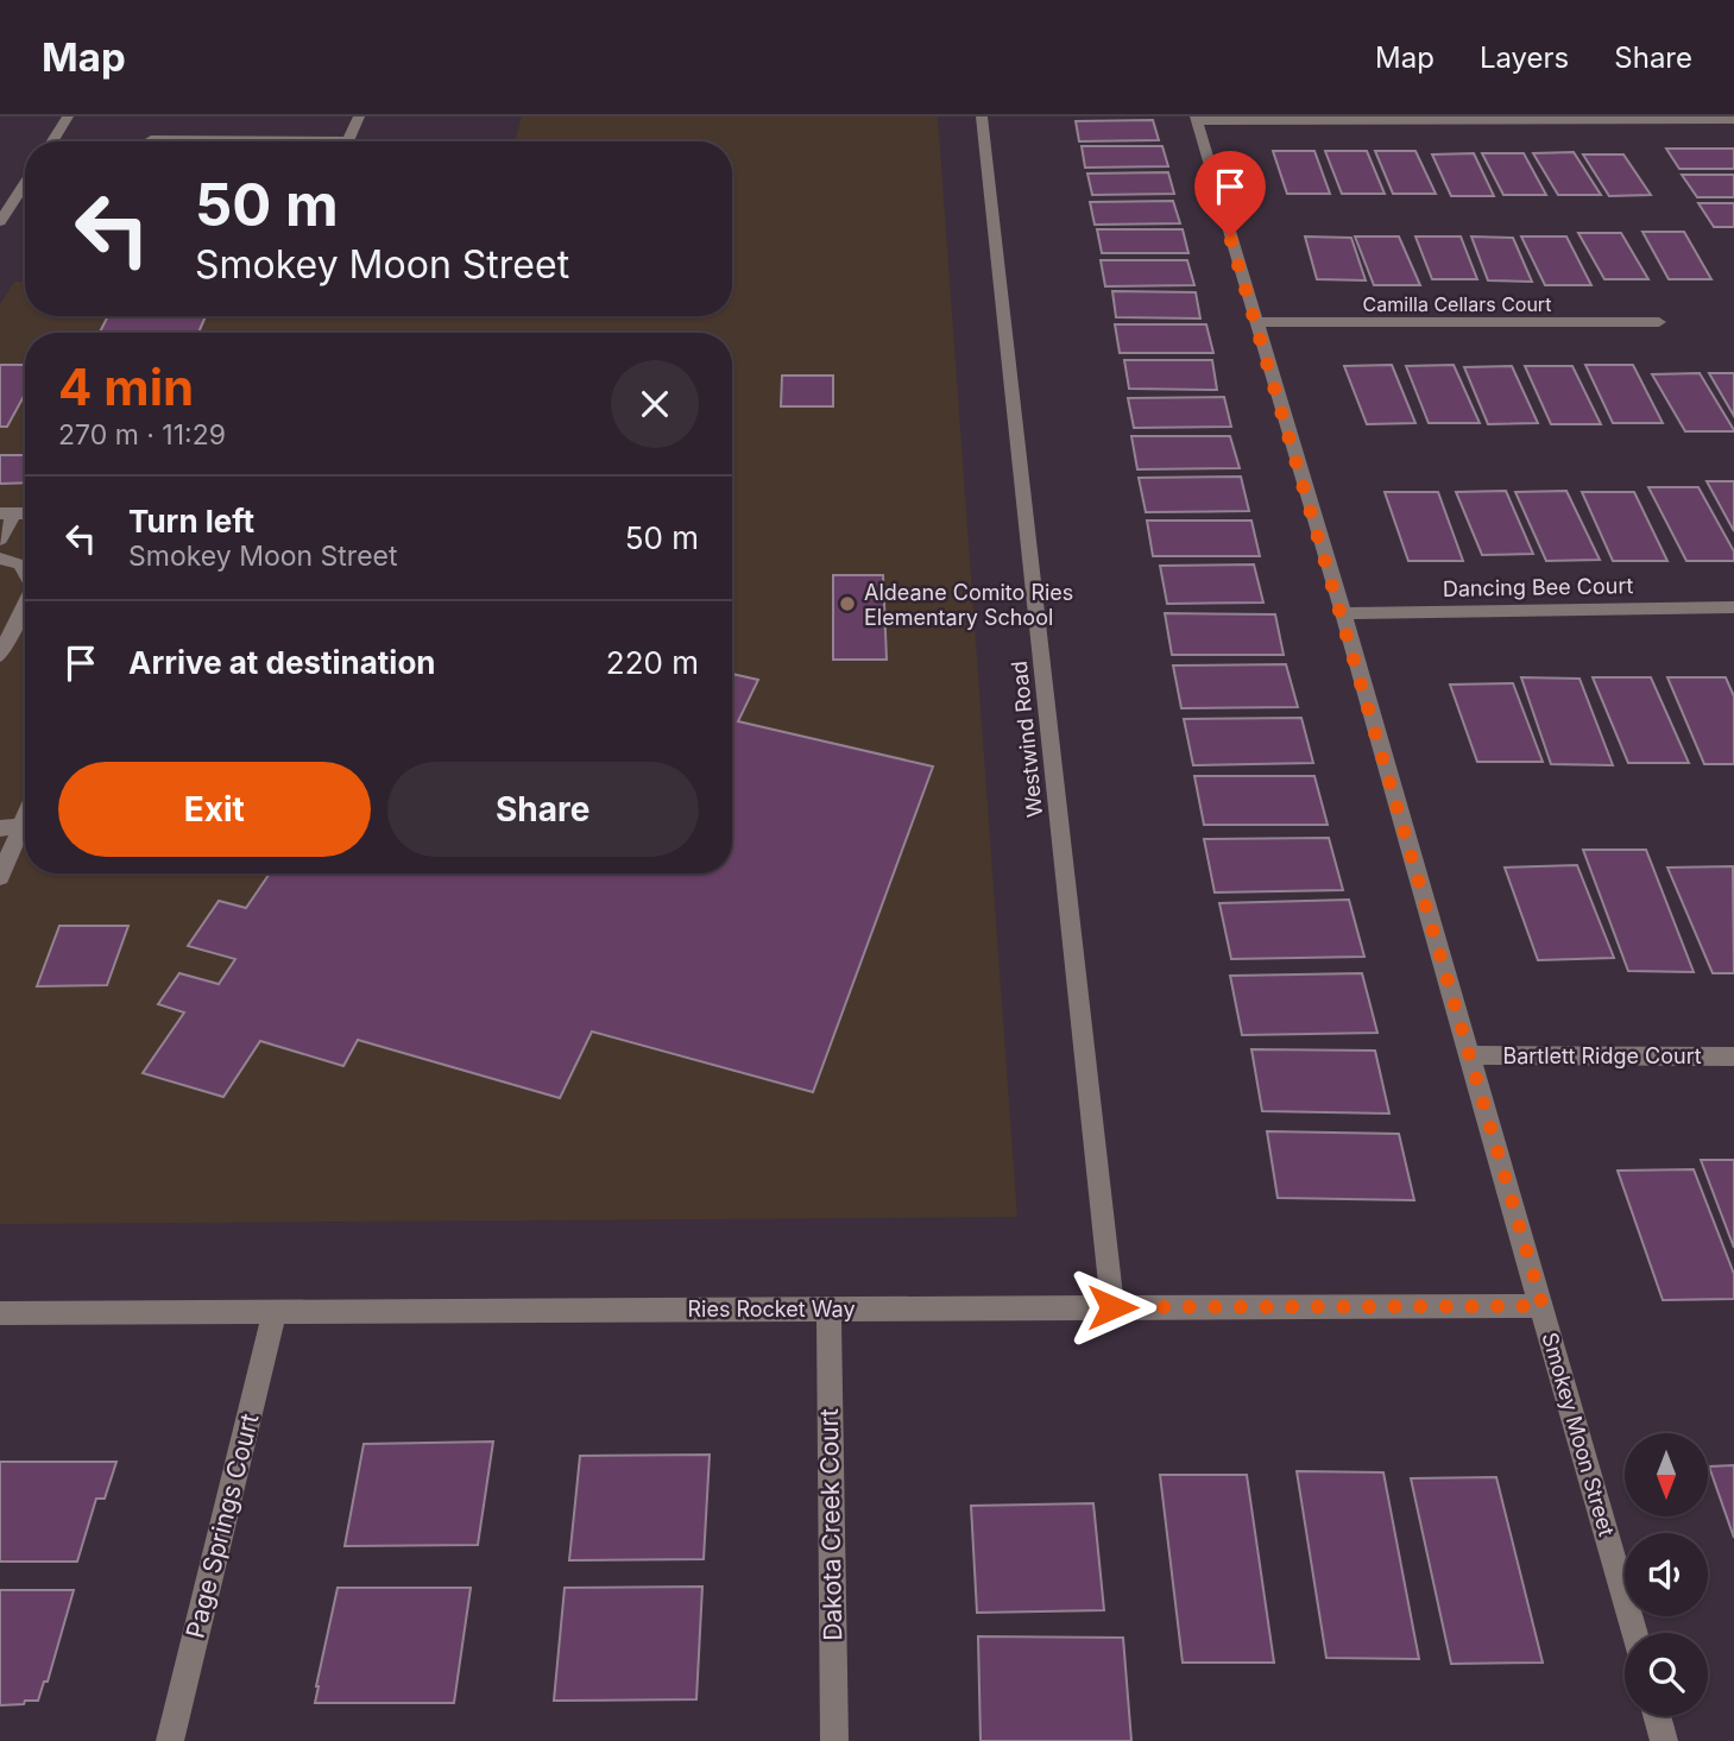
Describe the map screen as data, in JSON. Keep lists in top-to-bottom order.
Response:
{
  "streets": {
    "street": [
      "Camilla Cellars Court",
      "Dancing Bee Court",
      "Westwind Road",
      "Bartlett Ridge Court",
      "Ries Rocket Way",
      "Smokey Moon Street",
      "Dakota Creek Court",
      "Page Springs Court"
    ]
  },
  "crossings": [
    ["Camilla Cellars Court", "Smokey Moon Street"],
    ["Dancing Bee Court", "Smokey Moon Street"],
    ["Westwind Road", "Ries Rocket Way"],
    ["Bartlett Ridge Court", "Smokey Moon Street"],
    ["Ries Rocket Way", "Smokey Moon Street"],
    ["Ries Rocket Way", "Dakota Creek Court"],
    ["Ries Rocket Way", "Page Springs Court"]
  ],
  "places": ["Aldeane Comito Ries Elementary School"],
  "north": "bottom",
  "page": {
    "header": "Map",
    "nav": ["Map", "Layers", "Share"],
    "turn": ["50 m", "Smokey Moon Street"],
    "heading": ["4 min", "270 m · 11:29"],
    "list": [
      {
        "name": "Turn left",
        "note": "Smokey Moon Street",
        "value": "50 m"
      },
      {
        "name": "Arrive at destination",
        "value": "220 m"
      }
    ],
    "buttons": ["Exit", "Share"]
  }
}
